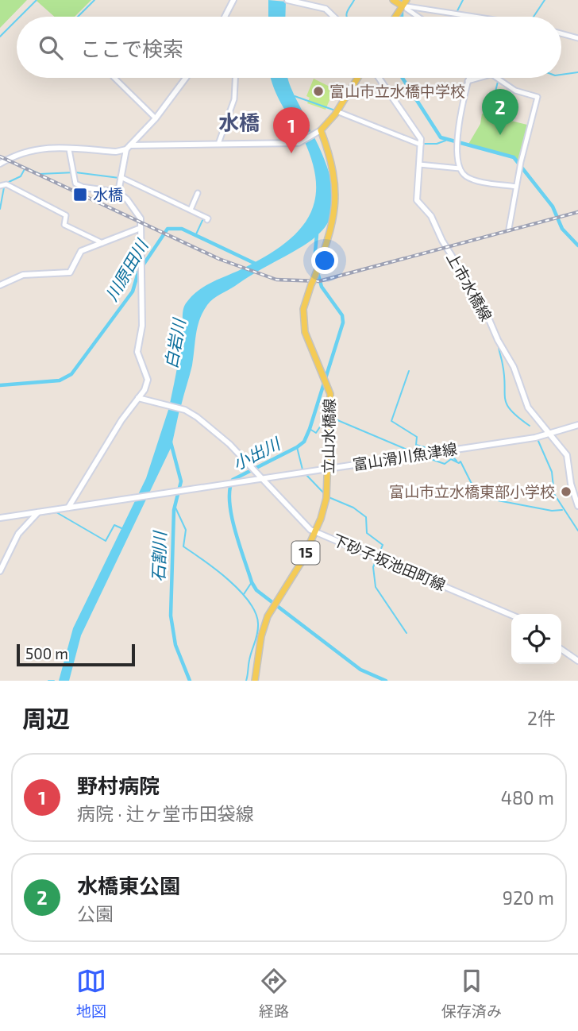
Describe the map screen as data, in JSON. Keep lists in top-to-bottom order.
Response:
{
  "streets": {
    "main road": [
      "上市水橋線",
      "立山水橋線",
      "富山滑川魚津線",
      "15",
      "下砂子坂池田町線"
    ]
  },
  "crossings": [
    ["上市水橋線", "富山滑川魚津線"],
    ["立山水橋線", "富山滑川魚津線"],
    ["立山水橋線", "下砂子坂池田町線"],
    ["富山滑川魚津線", "下砂子坂池田町線"]
  ],
  "districts": ["水橋"],
  "water": [
    "川原田川",
    "白岩川",
    "小出川",
    "石割川"
  ],
  "places": {
    "other": ["富山市立水橋中学校", "富山市立水橋東部小学校"],
    "transit": ["水橋"]
  },
  "scale_bar": "500 m",
  "page": {
    "search": "ここで検索",
    "pins": ["2", "1"],
    "scale": "500 m",
    "heading": ["周辺", "2件"],
    "list": [
      {
        "mark": "1",
        "name": "野村病院",
        "note": "病院 · 辻ヶ堂市田袋線",
        "value": "480 m"
      },
      {
        "mark": "2",
        "name": "水橋東公園",
        "note": "公園",
        "value": "920 m"
      }
    ],
    "nav": ["地図", "経路", "保存済み"]
  }
}
